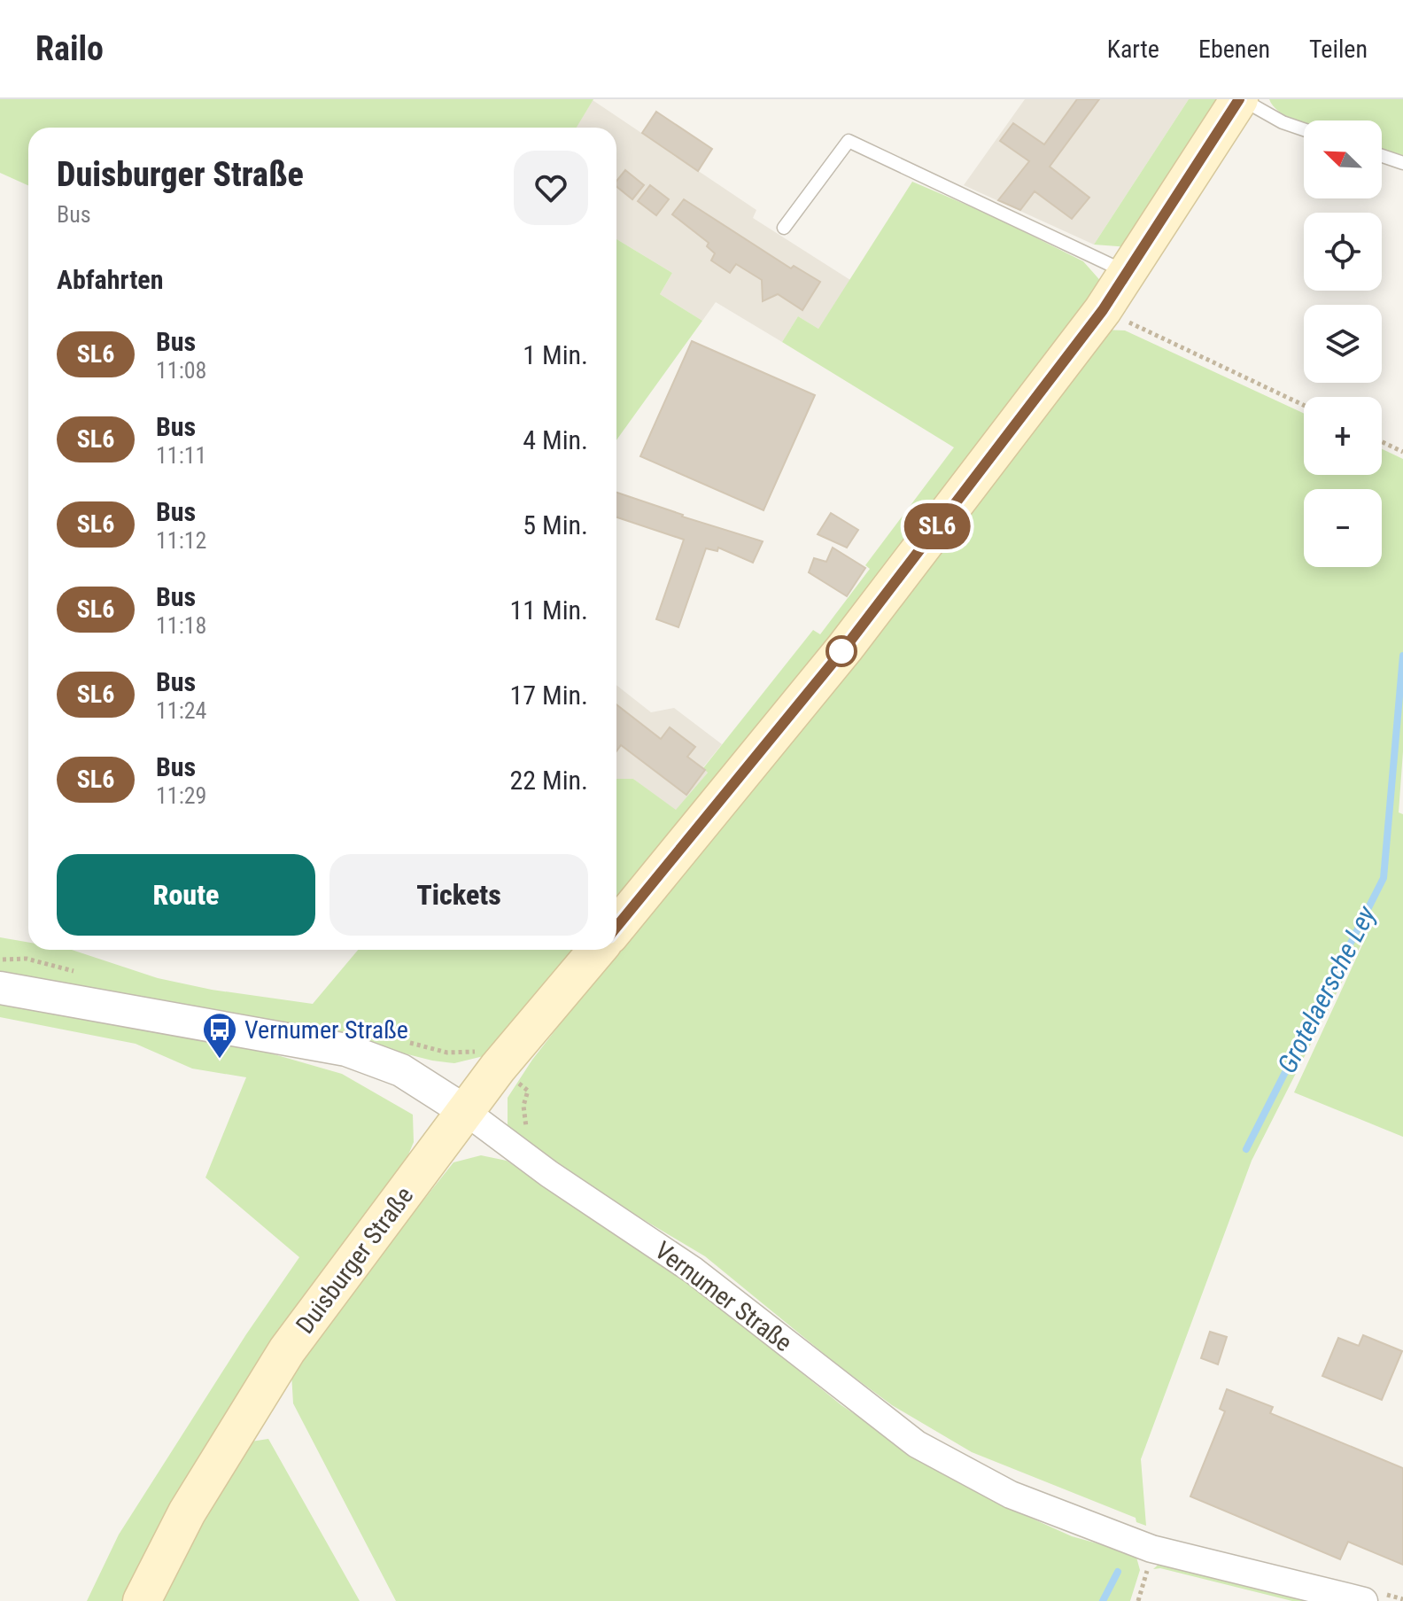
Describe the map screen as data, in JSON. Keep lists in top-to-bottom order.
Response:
{
  "streets": {
    "main road": ["Duisburger Straße"],
    "street": ["Vernumer Straße"]
  },
  "crossings": [
    ["Duisburger Straße", "Vernumer Straße"]
  ],
  "water": ["Grotelaersche Ley"],
  "places": {
    "bus stop": ["Vernumer Straße"]
  },
  "lines": ["bus line SL6"],
  "north": "top left",
  "page": {
    "header": "Railo",
    "nav": ["Karte", "Ebenen", "Teilen"],
    "on_map": "SL6",
    "map_buttons": ["+", "−"],
    "heading": [
      ["Duisburger Straße", "Bus"],
      "Abfahrten"
    ],
    "list": [
      {
        "mark": "SL6",
        "name": "Bus",
        "note": "11:08",
        "value": "1 Min."
      },
      {
        "mark": "SL6",
        "name": "Bus",
        "note": "11:11",
        "value": "4 Min."
      },
      {
        "mark": "SL6",
        "name": "Bus",
        "note": "11:12",
        "value": "5 Min."
      },
      {
        "mark": "SL6",
        "name": "Bus",
        "note": "11:18",
        "value": "11 Min."
      },
      {
        "mark": "SL6",
        "name": "Bus",
        "note": "11:24",
        "value": "17 Min."
      },
      {
        "mark": "SL6",
        "name": "Bus",
        "note": "11:29",
        "value": "22 Min."
      }
    ],
    "buttons": ["Route", "Tickets"]
  }
}
